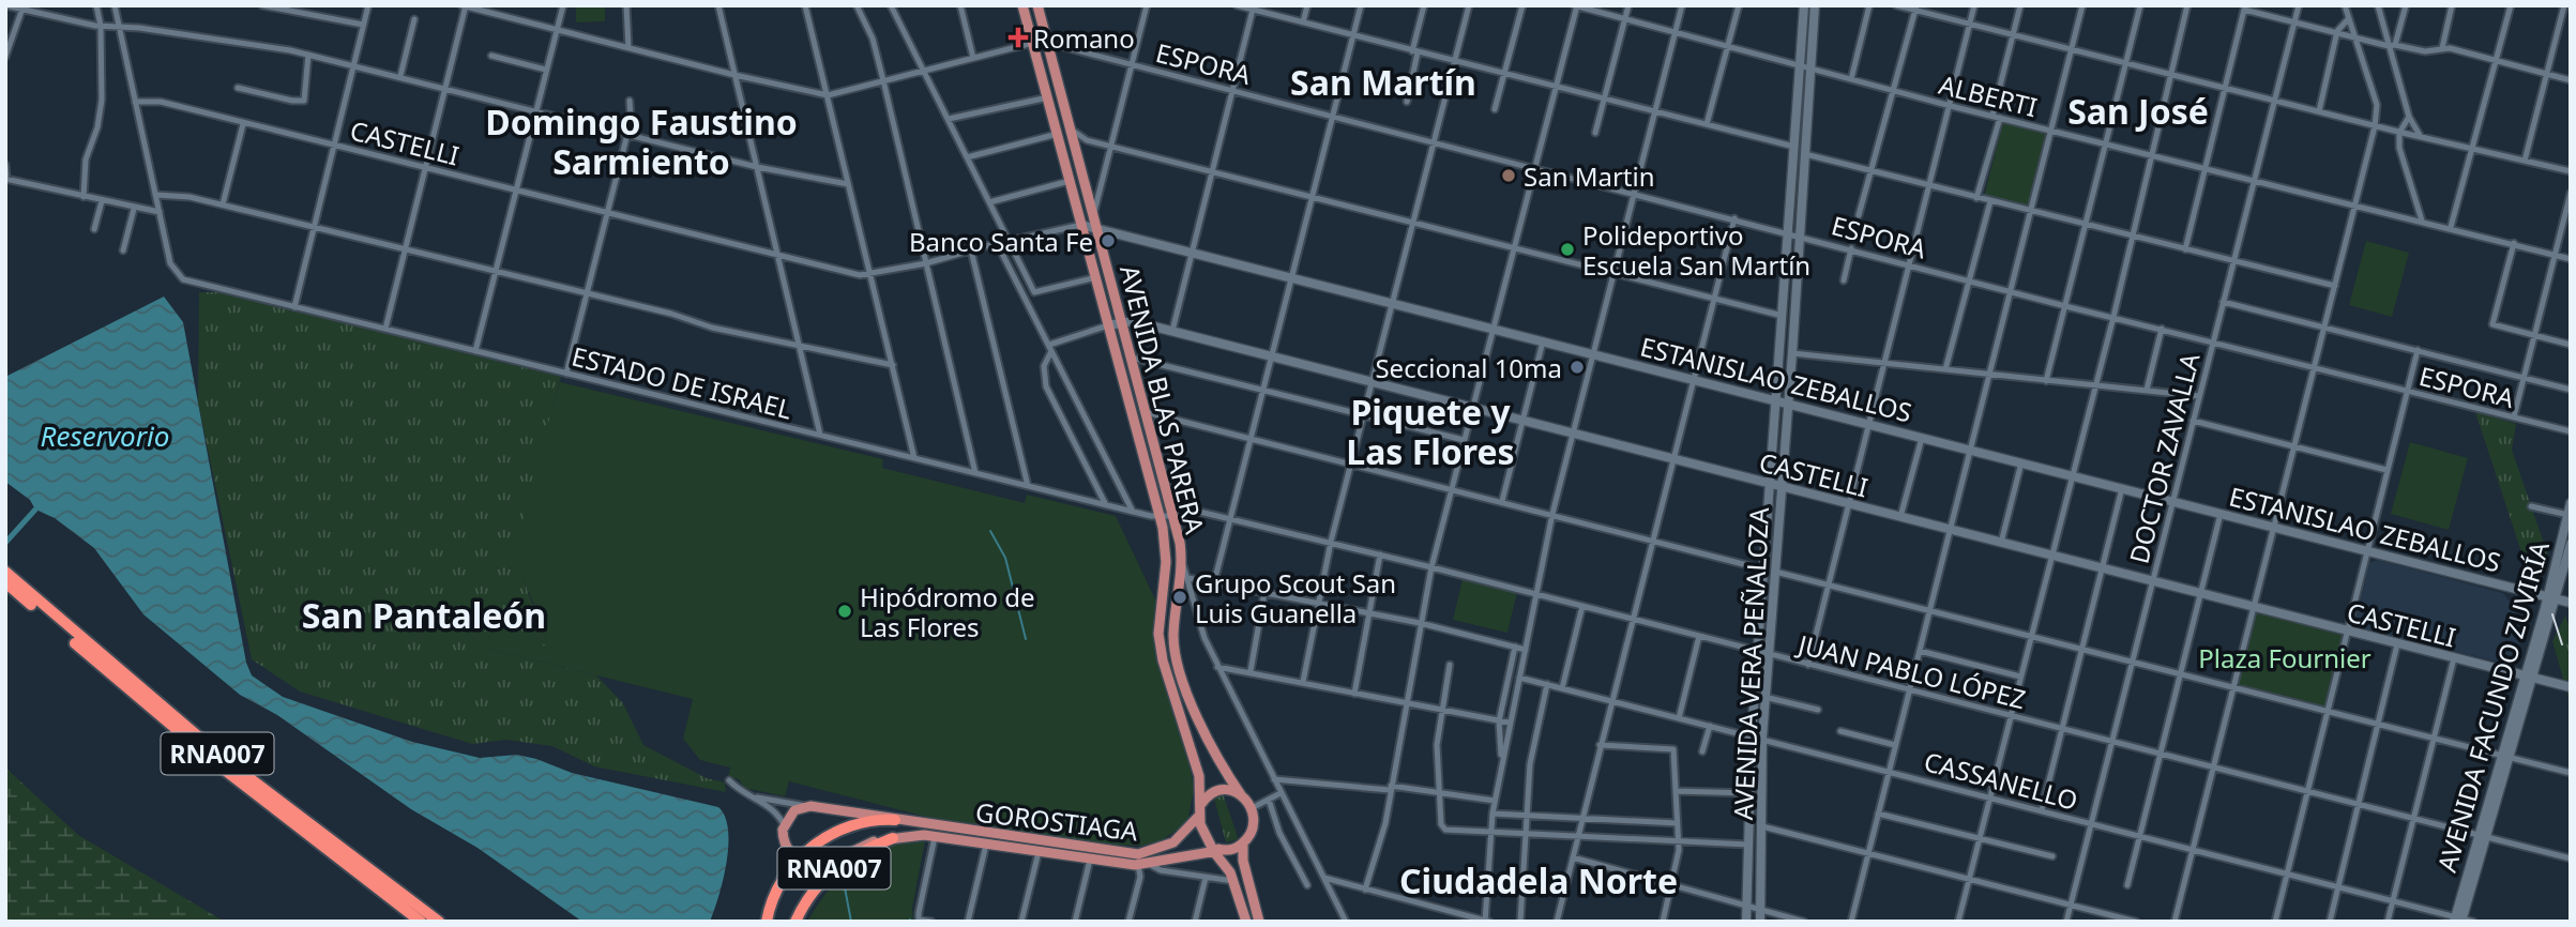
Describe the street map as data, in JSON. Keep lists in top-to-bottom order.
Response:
{
  "streets": {
    "highway": ["RNA007"],
    "main road": [
      "CASTELLI",
      "ESTANISLAO ZEBALLOS",
      "AVENIDA BLAS PARERA",
      "AVENIDA VERA PEÑALOZA",
      "AVENIDA FACUNDO ZUVIRÍA",
      "GOROSTIAGA"
    ],
    "street": [
      "ESPORA",
      "ALBERTI",
      "ESTADO DE ISRAEL",
      "DOCTOR ZAVALLA",
      "JUAN PABLO LÓPEZ",
      "CASSANELLO"
    ]
  },
  "crossings": [
    ["ESPORA", "AVENIDA BLAS PARERA"],
    ["ESPORA", "DOCTOR ZAVALLA"],
    ["ESPORA", "AVENIDA VERA PEÑALOZA"],
    ["ALBERTI", "DOCTOR ZAVALLA"],
    ["ALBERTI", "AVENIDA VERA PEÑALOZA"],
    ["CASTELLI", "ESTANISLAO ZEBALLOS"],
    ["CASTELLI", "AVENIDA BLAS PARERA"],
    ["CASTELLI", "DOCTOR ZAVALLA"],
    ["CASTELLI", "AVENIDA VERA PEÑALOZA"],
    ["CASTELLI", "AVENIDA FACUNDO ZUVIRÍA"],
    ["ESTANISLAO ZEBALLOS", "AVENIDA BLAS PARERA"],
    ["ESTANISLAO ZEBALLOS", "DOCTOR ZAVALLA"],
    ["ESTANISLAO ZEBALLOS", "AVENIDA VERA PEÑALOZA"],
    ["ESTANISLAO ZEBALLOS", "AVENIDA FACUNDO ZUVIRÍA"],
    ["ESTADO DE ISRAEL", "AVENIDA BLAS PARERA"],
    ["AVENIDA BLAS PARERA", "JUAN PABLO LÓPEZ"],
    ["AVENIDA BLAS PARERA", "GOROSTIAGA"],
    ["DOCTOR ZAVALLA", "JUAN PABLO LÓPEZ"],
    ["DOCTOR ZAVALLA", "CASSANELLO"],
    ["AVENIDA VERA PEÑALOZA", "JUAN PABLO LÓPEZ"],
    ["AVENIDA VERA PEÑALOZA", "CASSANELLO"],
    ["JUAN PABLO LÓPEZ", "AVENIDA FACUNDO ZUVIRÍA"],
    ["AVENIDA FACUNDO ZUVIRÍA", "CASSANELLO"],
    ["RNA007", "GOROSTIAGA"]
  ],
  "districts": [
    "San Martín",
    "San José",
    "Domingo Faustino Sarmiento",
    "Piquete y Las Flores",
    "San Pantaleón",
    "Ciudadela Norte"
  ],
  "water": ["Reservorio"],
  "parks": ["Plaza Fournier"],
  "places": {
    "health": ["Romano"],
    "other": [
      "San Martin",
      "Banco Santa Fe",
      "Polideportivo Escuela San Martín",
      "Seccional 10ma",
      "Grupo Scout San Luis Guanella",
      "Hipódromo de Las Flores"
    ]
  }
}
